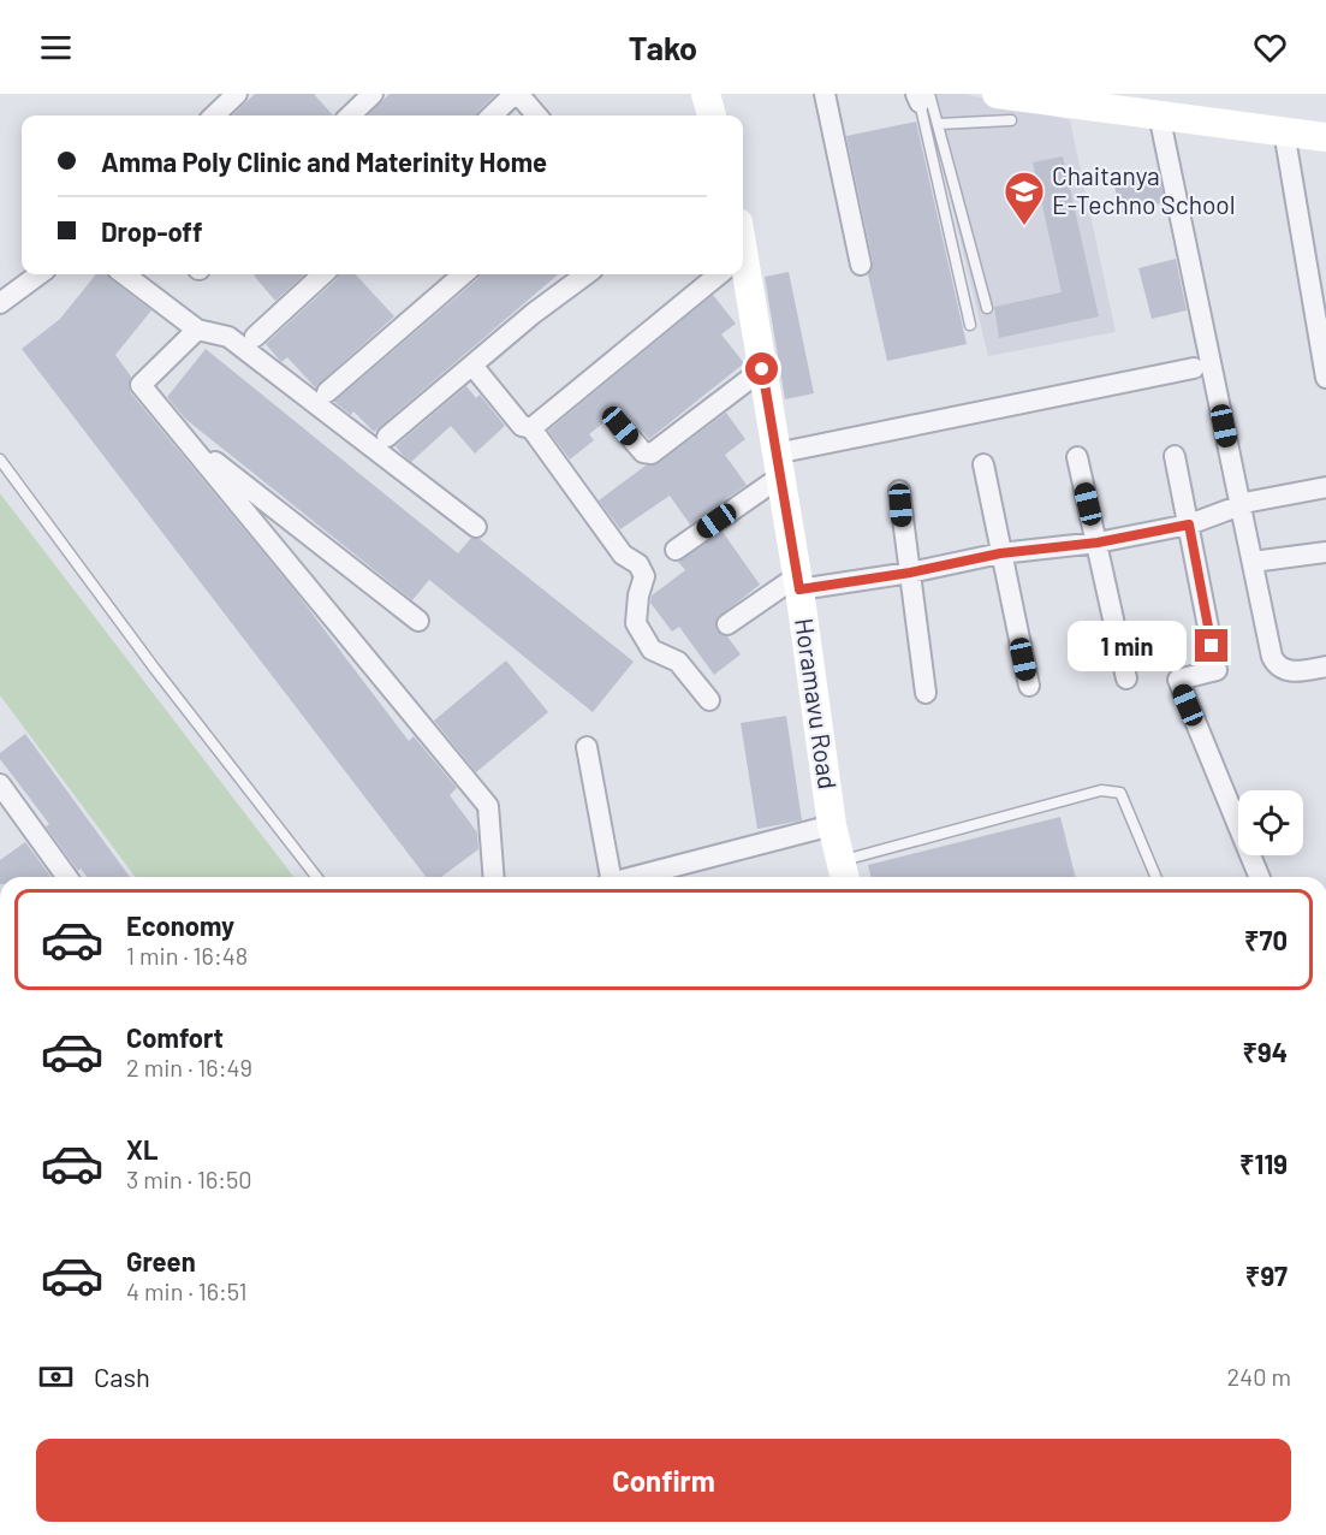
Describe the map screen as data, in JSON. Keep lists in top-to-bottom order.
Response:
{
  "streets": {
    "street": ["Horamavu Road"]
  },
  "places": {
    "school or university": ["Chaitanya E-Techno School"]
  },
  "page": {
    "header": "Tako",
    "banner": ["Amma Poly Clinic and Materinity Home", "Drop-off"],
    "bubble": "1 min",
    "list": [
      {
        "name": "Economy",
        "note": "1 min · 16:48",
        "value": "₹70"
      },
      {
        "name": "Comfort",
        "note": "2 min · 16:49",
        "value": "₹94"
      },
      {
        "name": "XL",
        "note": "3 min · 16:50",
        "value": "₹119"
      },
      {
        "name": "Green",
        "note": "4 min · 16:51",
        "value": "₹97"
      }
    ],
    "pay": ["Cash", "240 m"],
    "buttons": "Confirm"
  }
}
